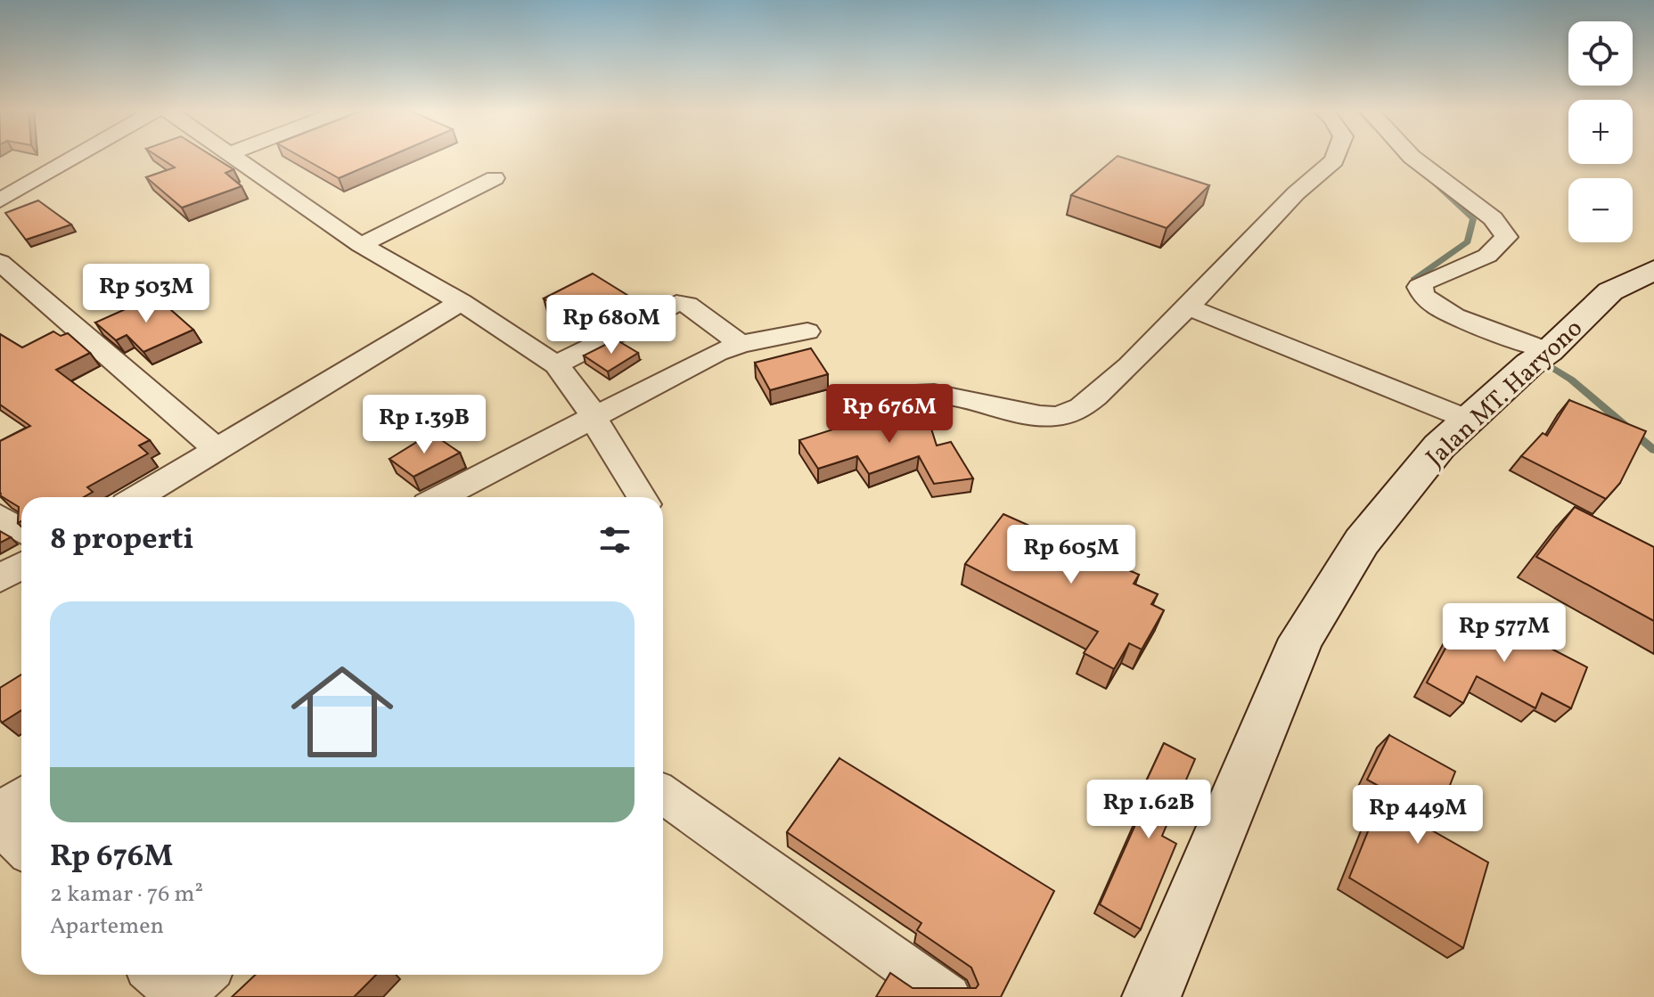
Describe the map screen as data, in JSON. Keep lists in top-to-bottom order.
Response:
{
  "streets": {
    "street": ["Jalan MT. Haryono"]
  },
  "page": {
    "map_buttons": ["+", "−"],
    "price": [
      "Rp 503M",
      "Rp 680M",
      "Rp 676M",
      "Rp 1.39B",
      "Rp 605M",
      "Rp 577M",
      "Rp 1.62B",
      "Rp 449M"
    ],
    "heading": "8 properti",
    "list": [
      {
        "name": "Rp 676M",
        "note": "2 kamar · 76 m² · Apartemen"
      }
    ]
  }
}
